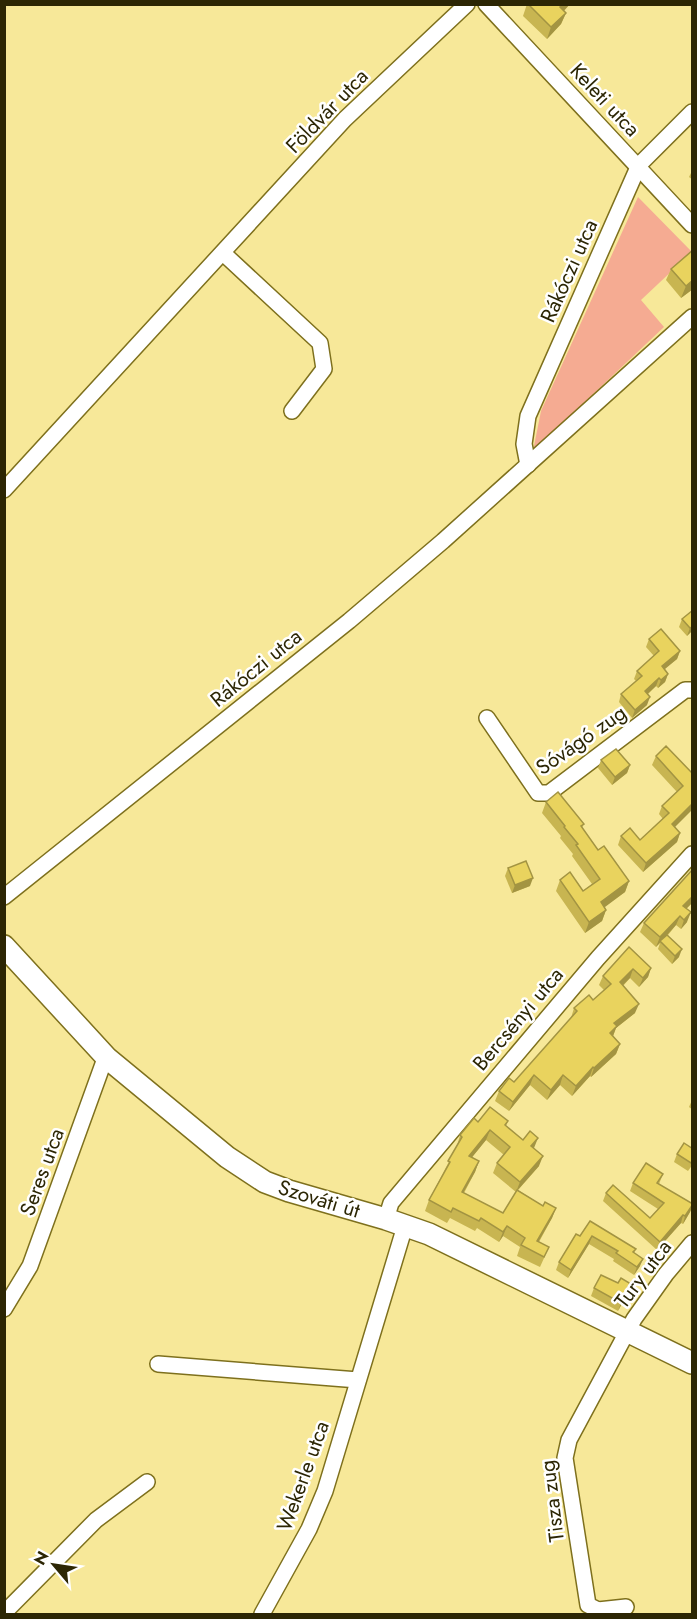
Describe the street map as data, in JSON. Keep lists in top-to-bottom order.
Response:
{
  "streets": {
    "main road": ["Szováti út"],
    "street": [
      "Keleti utca",
      "Földvár utca",
      "Rákóczi utca",
      "Sóvágó zug",
      "Bercsényi utca",
      "Seres utca",
      "Tury utca",
      "Wekerle utca",
      "Tisza zug"
    ]
  },
  "crossings": [
    ["Keleti utca", "Rákóczi utca"],
    ["Bercsényi utca", "Szováti út"],
    ["Bercsényi utca", "Wekerle utca"],
    ["Seres utca", "Szováti út"],
    ["Szováti út", "Tury utca"],
    ["Szováti út", "Wekerle utca"],
    ["Szováti út", "Tisza zug"],
    ["Tury utca", "Tisza zug"]
  ],
  "north": "top left"
}
